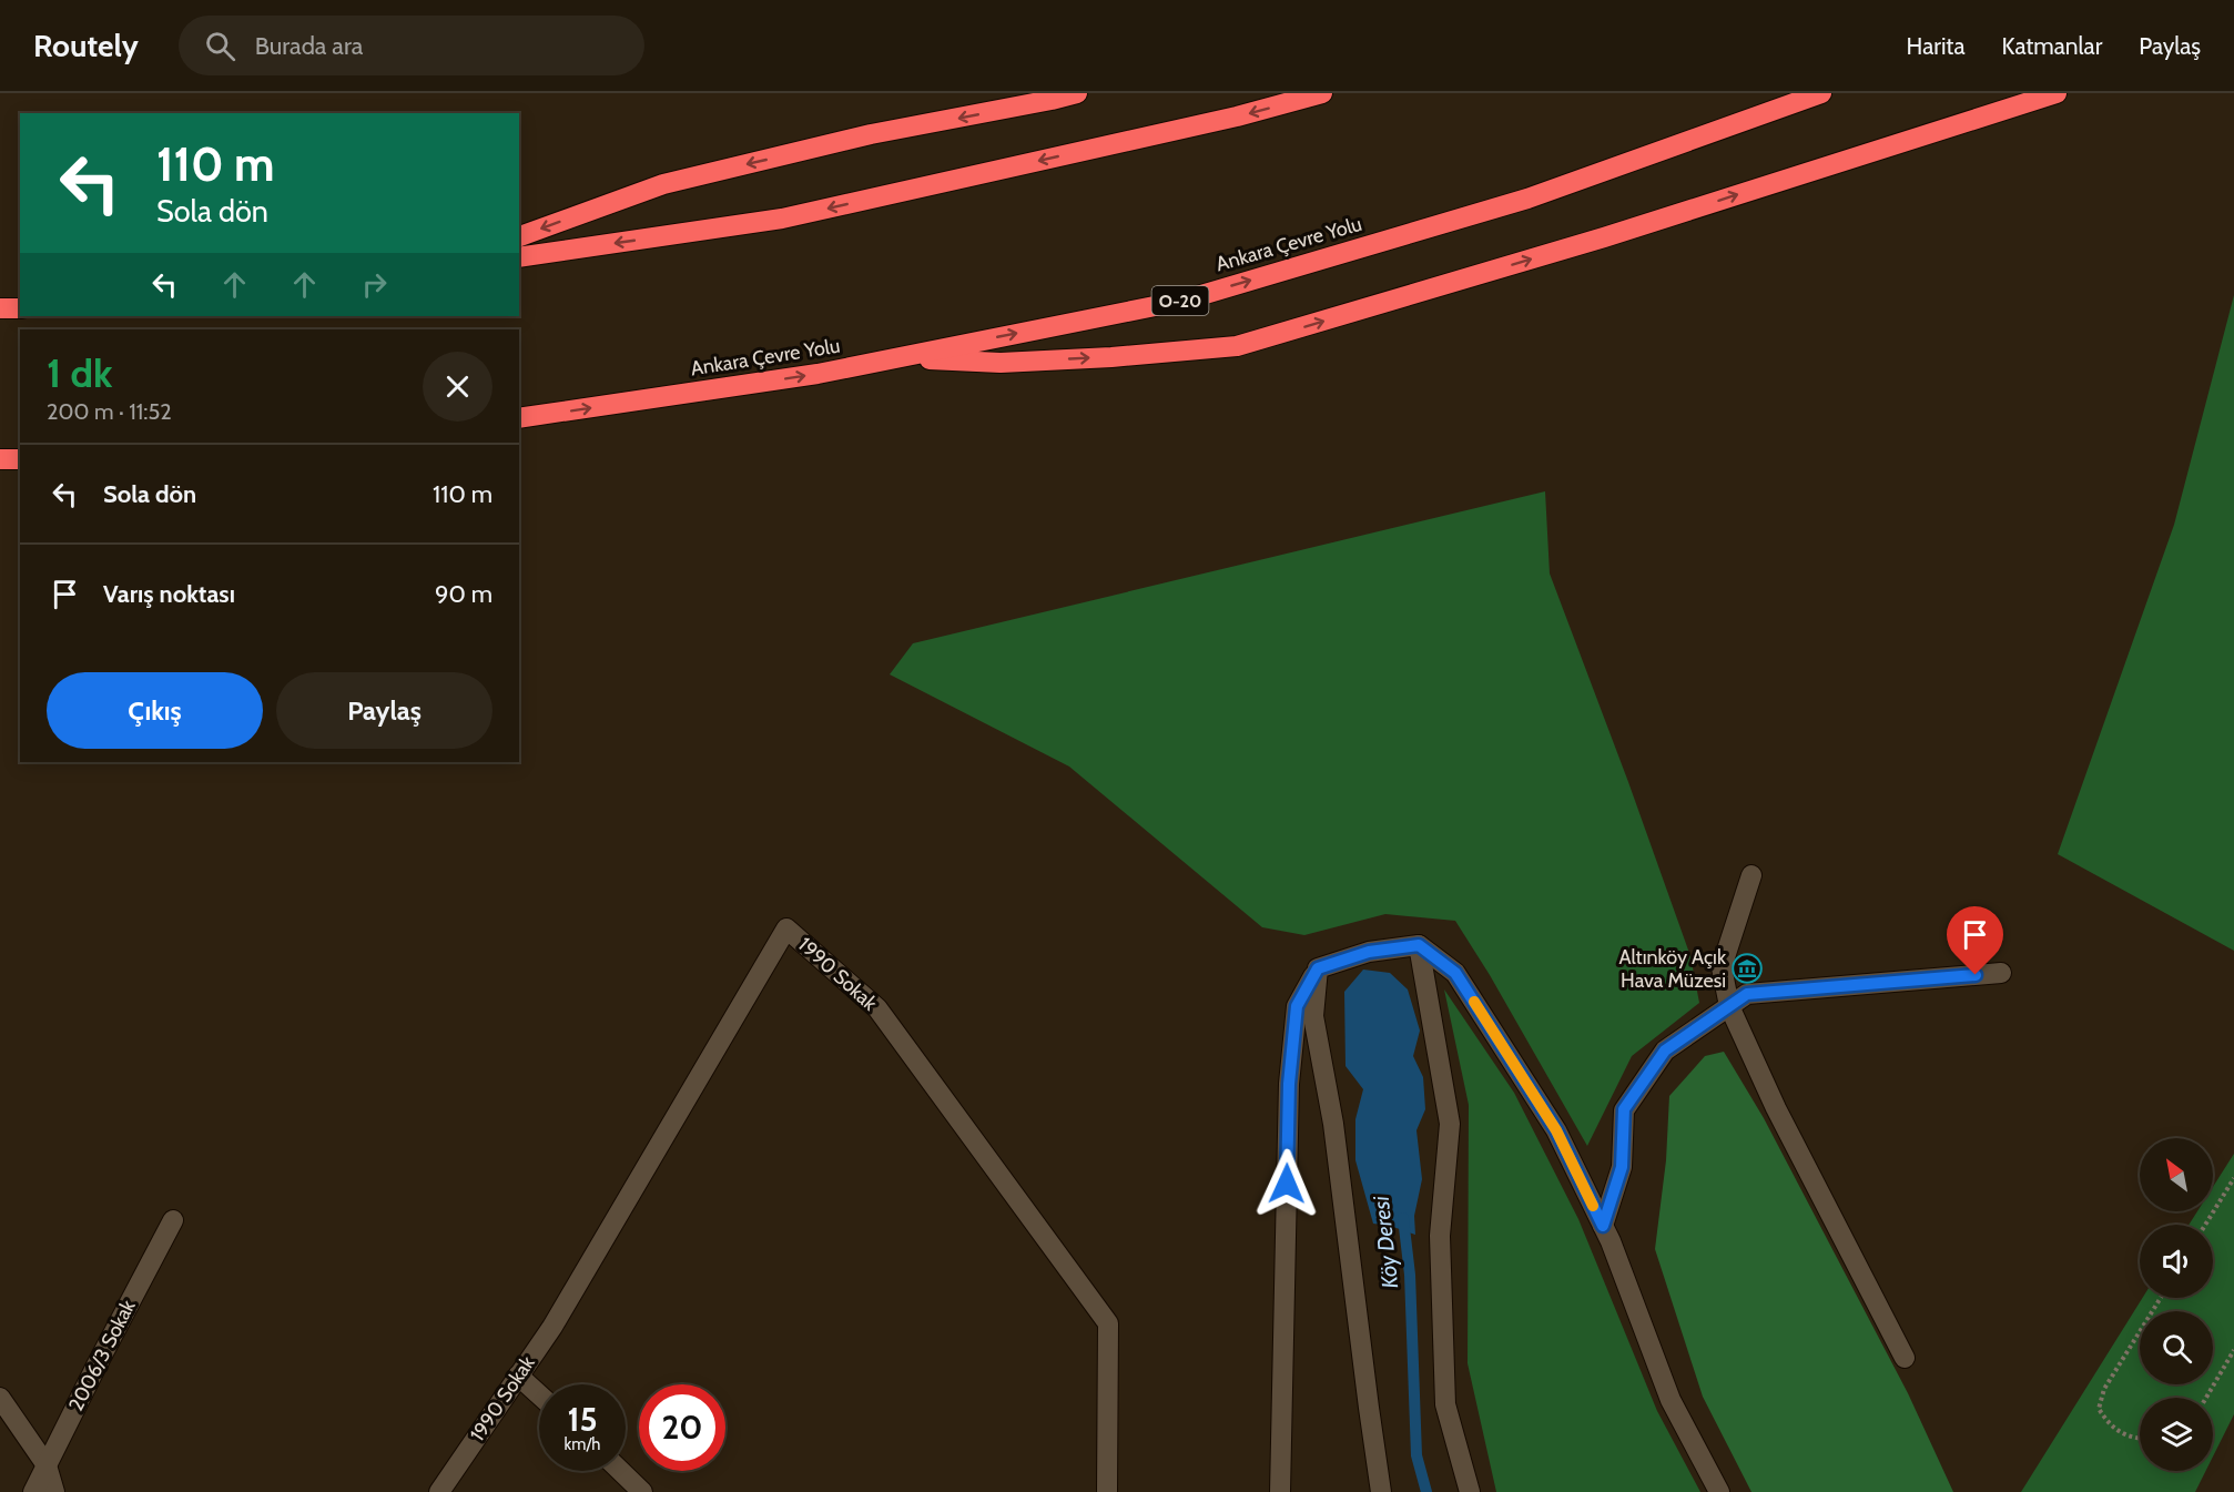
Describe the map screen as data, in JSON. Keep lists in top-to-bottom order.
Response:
{
  "streets": {
    "highway": ["Ankara Çevre Yolu", "O-20"],
    "street": ["1990 Sokak", "2006/3 Sokak"]
  },
  "water": ["Köy Deresi"],
  "places": {
    "museum": ["Altınköy Açık Hava Müzesi"]
  },
  "north": "top left",
  "page": {
    "header": "Routely",
    "search": "Burada ara",
    "nav": ["Harita", "Katmanlar", "Paylaş"],
    "turn": ["110 m", "Sola dön"],
    "heading": ["1 dk", "200 m · 11:52"],
    "list": [
      {
        "name": "Sola dön",
        "value": "110 m"
      },
      {
        "name": "Varış noktası",
        "value": "90 m"
      }
    ],
    "buttons": ["Çıkış", "Paylaş"],
    "speed": "15 km/h",
    "limit": "20"
  }
}
